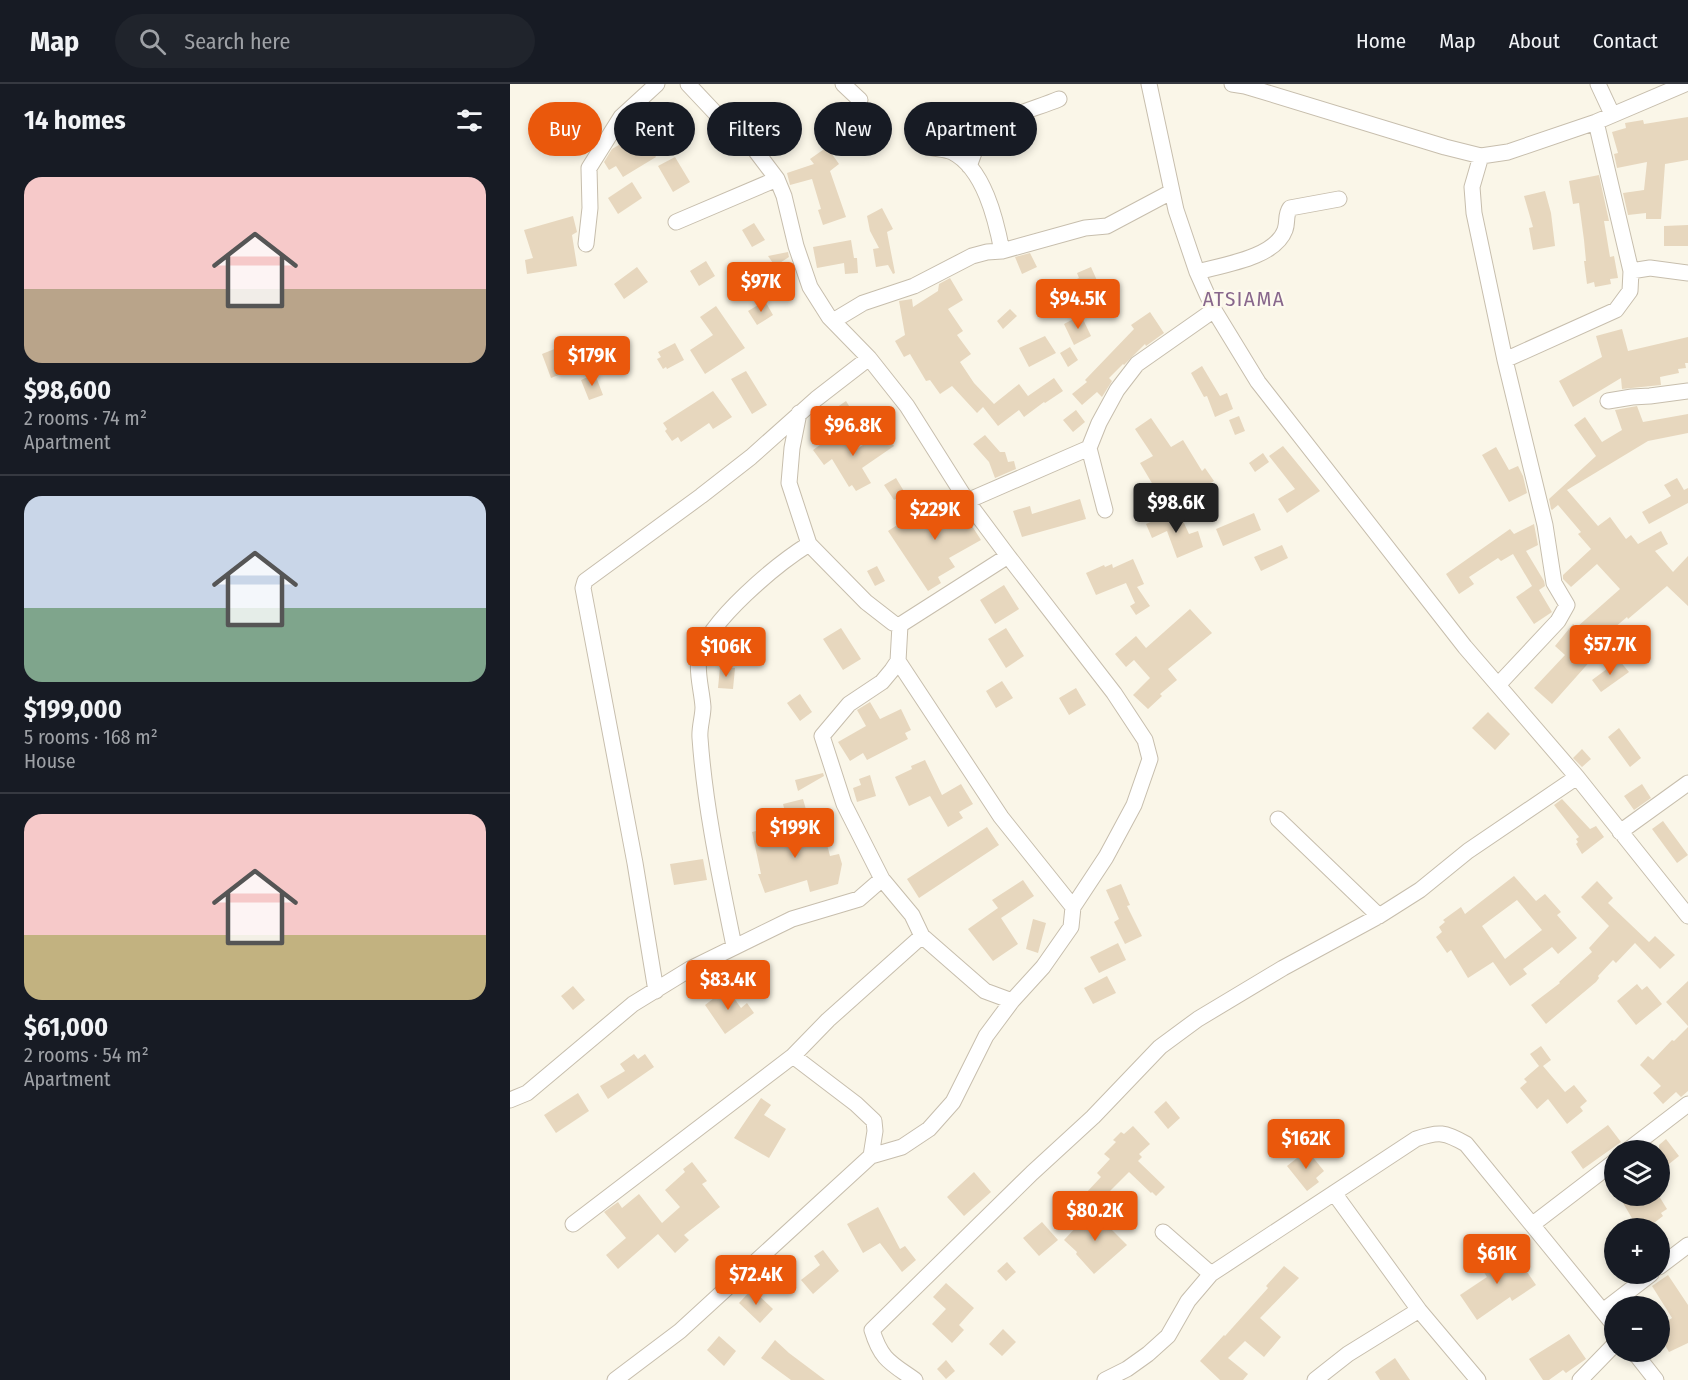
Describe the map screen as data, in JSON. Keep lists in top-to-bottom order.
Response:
{
  "districts": ["ATSIAMA"],
  "page": {
    "header": "Map",
    "search": "Search here",
    "nav": [
      "Home",
      "Map",
      "About",
      "Contact"
    ],
    "heading": "14 homes",
    "chip": [
      "Buy",
      "Rent",
      "Filters",
      "New",
      "Apartment"
    ],
    "list": [
      {
        "name": "$98,600",
        "note": "2 rooms · 74 m² · Apartment"
      },
      {
        "name": "$199,000",
        "note": "5 rooms · 168 m² · House"
      },
      {
        "name": "$61,000",
        "note": "2 rooms · 54 m² · Apartment"
      }
    ],
    "price": [
      "$97K",
      "$94.5K",
      "$179K",
      "$96.8K",
      "$98.6K",
      "$229K",
      "$57.7K",
      "$106K",
      "$199K",
      "$83.4K",
      "$162K",
      "$80.2K",
      "$61K",
      "$72.4K"
    ],
    "map_buttons": ["+", "−"]
  }
}
